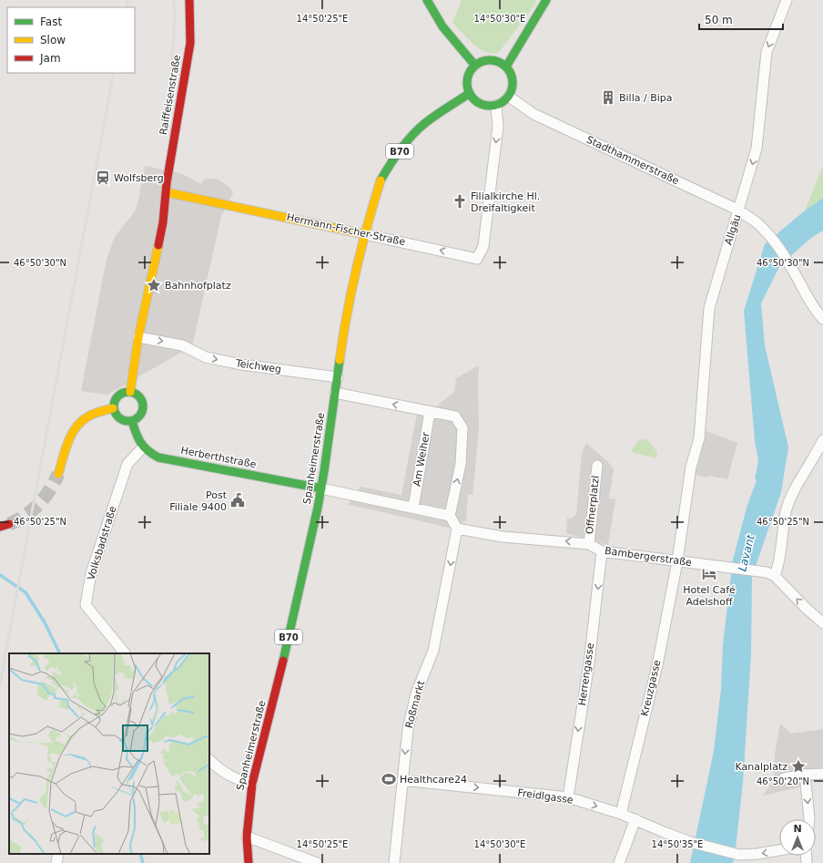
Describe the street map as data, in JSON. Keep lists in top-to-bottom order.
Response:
{
  "streets": {
    "main road": [
      "Raiffeisenstraße",
      "B70",
      "Hermann-Fischer-Straße",
      "Herberthstraße",
      "Spanheimerstraße"
    ],
    "street": [
      "Stadthammerstraße",
      "Allgäu",
      "Teichweg",
      "Am Weiher",
      "Offnerplatzl",
      "Volksbadstraße",
      "Bambergerstraße",
      "Herrengasse",
      "Kreuzgasse",
      "Roßmarkt",
      "Freidlgasse"
    ]
  },
  "crossings": [
    ["Raiffeisenstraße", "Hermann-Fischer-Straße"],
    ["Stadthammerstraße", "Hermann-Fischer-Straße"],
    ["Stadthammerstraße", "Allgäu"],
    ["Stadthammerstraße", "Spanheimerstraße"],
    ["Hermann-Fischer-Straße", "Spanheimerstraße"],
    ["Allgäu", "Bambergerstraße"],
    ["Allgäu", "Kreuzgasse"],
    ["Teichweg", "Spanheimerstraße"],
    ["Herberthstraße", "Spanheimerstraße"],
    ["Herberthstraße", "Volksbadstraße"],
    ["Offnerplatzl", "Bambergerstraße"],
    ["Bambergerstraße", "Herrengasse"],
    ["Bambergerstraße", "Kreuzgasse"],
    ["Bambergerstraße", "Roßmarkt"],
    ["Herrengasse", "Freidlgasse"],
    ["Kreuzgasse", "Freidlgasse"],
    ["Roßmarkt", "Freidlgasse"]
  ],
  "one_way": [
    "Allgäu",
    "Teichweg",
    "Bambergerstraße",
    "Herrengasse",
    "Roßmarkt"
  ],
  "water": ["Lavant"],
  "places": {
    "building": ["Billa / Bipa"],
    "station": ["Wolfsberg"],
    "church": ["Filialkirche Hl. Dreifaltigkeit"],
    "place": ["Bahnhofplatz", "Kanalplatz"],
    "public building": ["Post Filiale 9400"],
    "hotel": ["Hotel Café Adelshoff"],
    "sports": ["Healthcare24"]
  },
  "legend": ["Fast", "Slow", "Jam"],
  "scale_bar": "50 m",
  "north": "top",
  "coordinates": [
    "14°50'25\"E",
    "14°50'30\"E",
    "46°50'30\"N",
    "46°50'25\"N",
    "46°50'20\"N",
    "14°50'35\"E"
  ]
}
